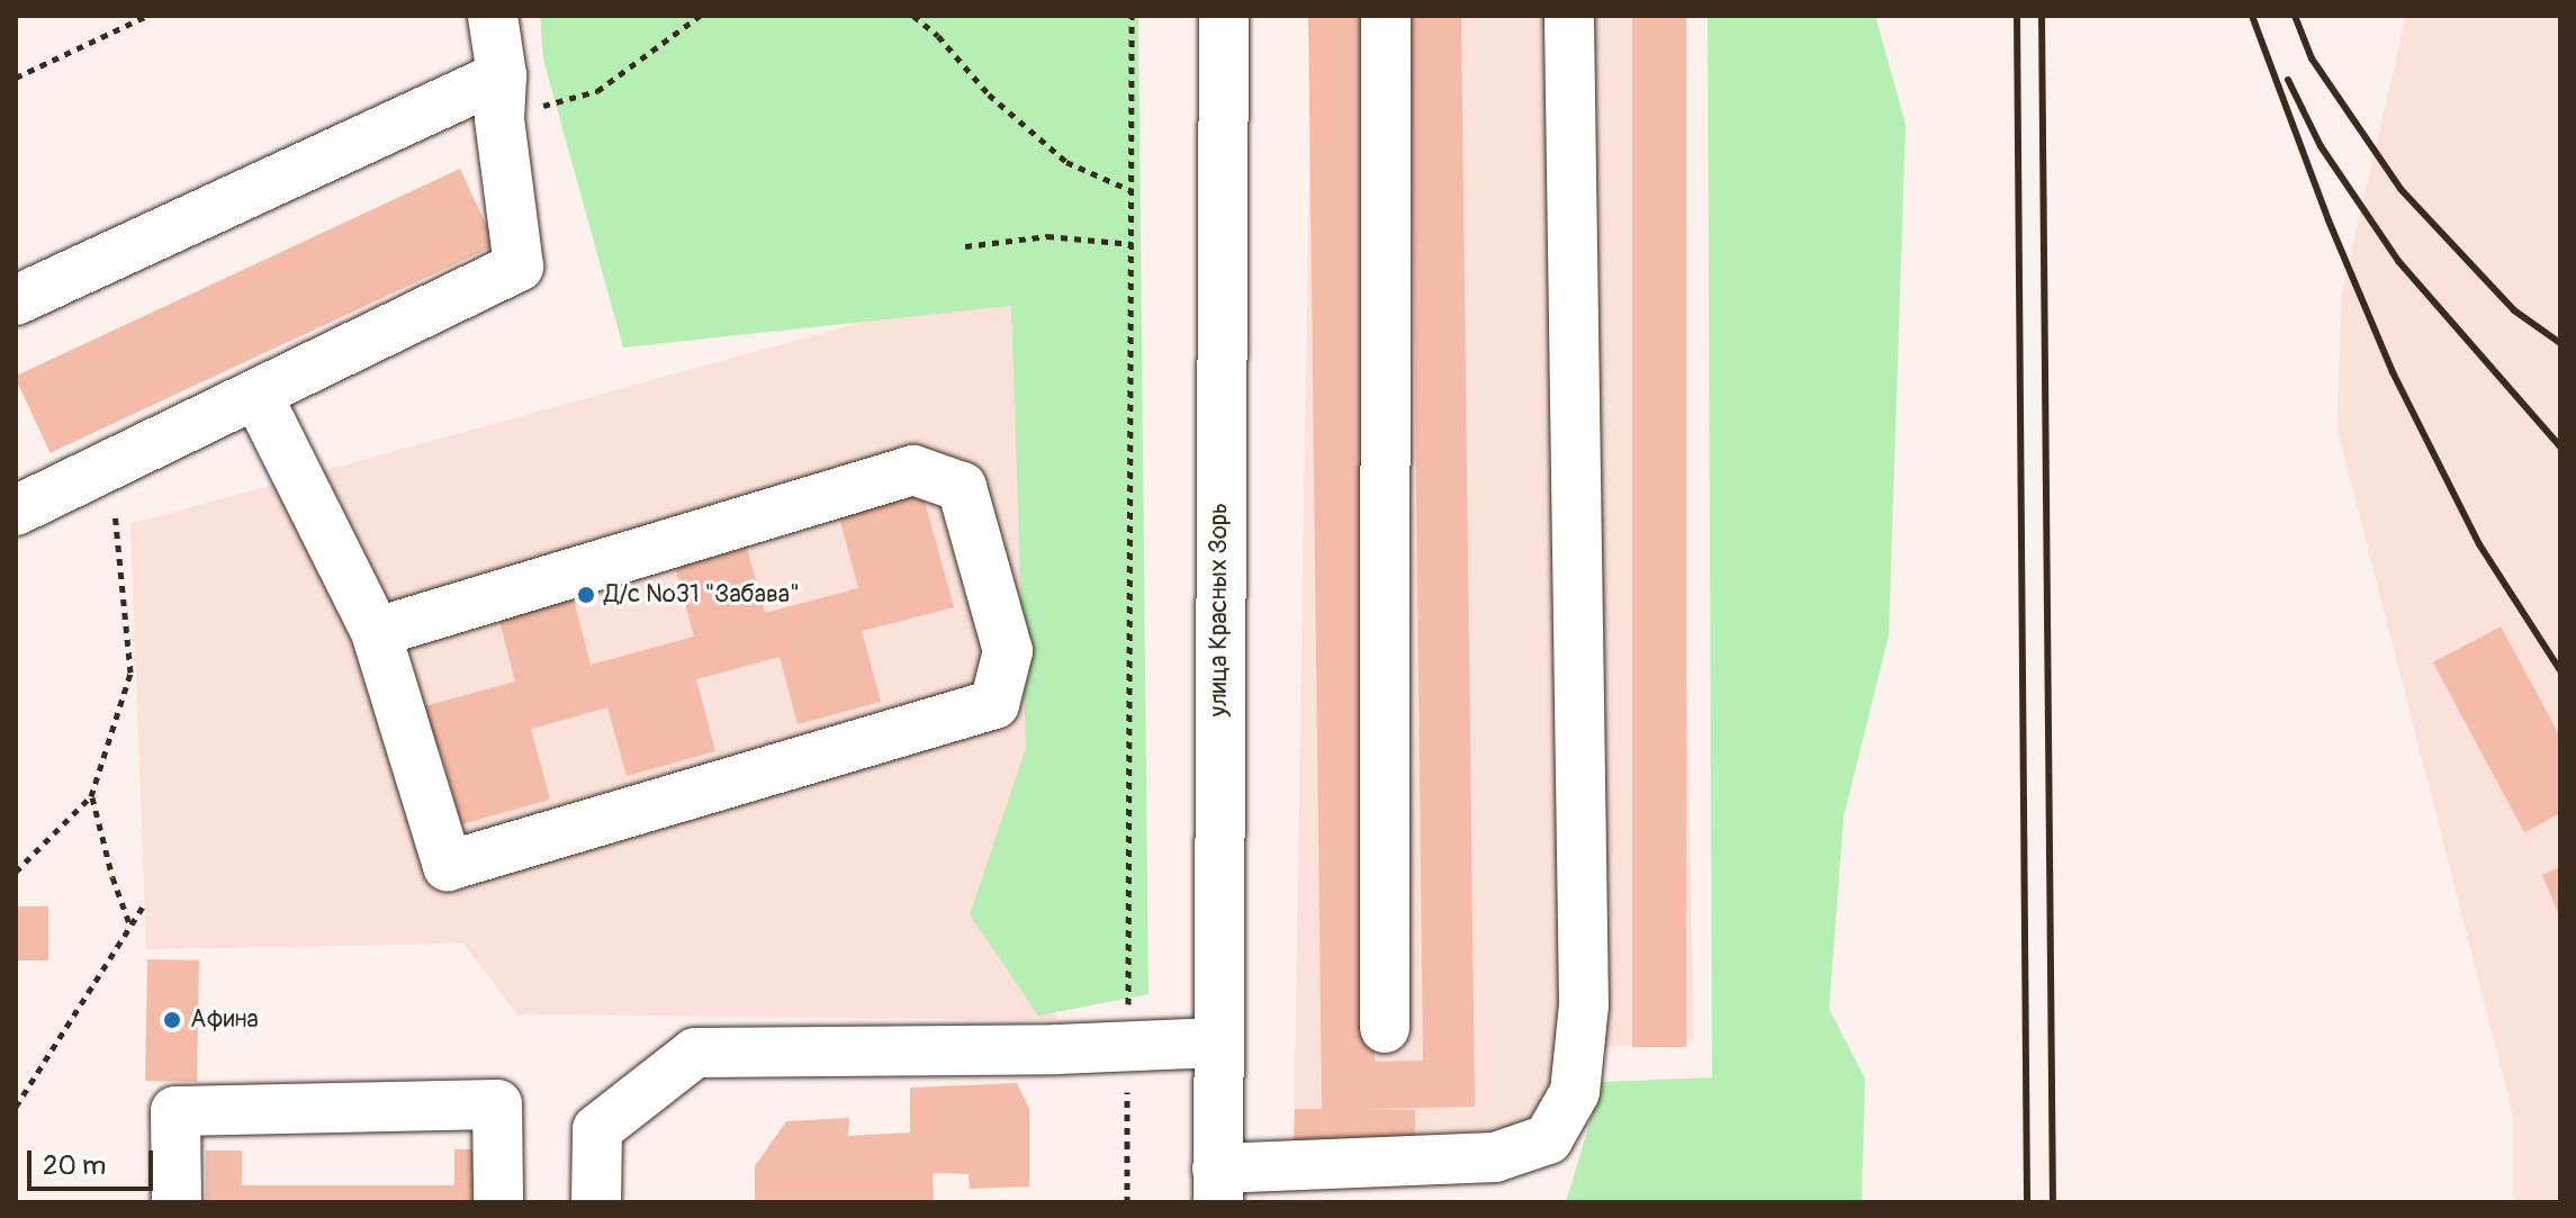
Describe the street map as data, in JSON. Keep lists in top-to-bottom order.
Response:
{
  "streets": {
    "street": ["улица Красных Зорь"]
  },
  "places": ["Д/с №31 \"Забава\"", "Афина"],
  "scale_bar": "20 m"
}
